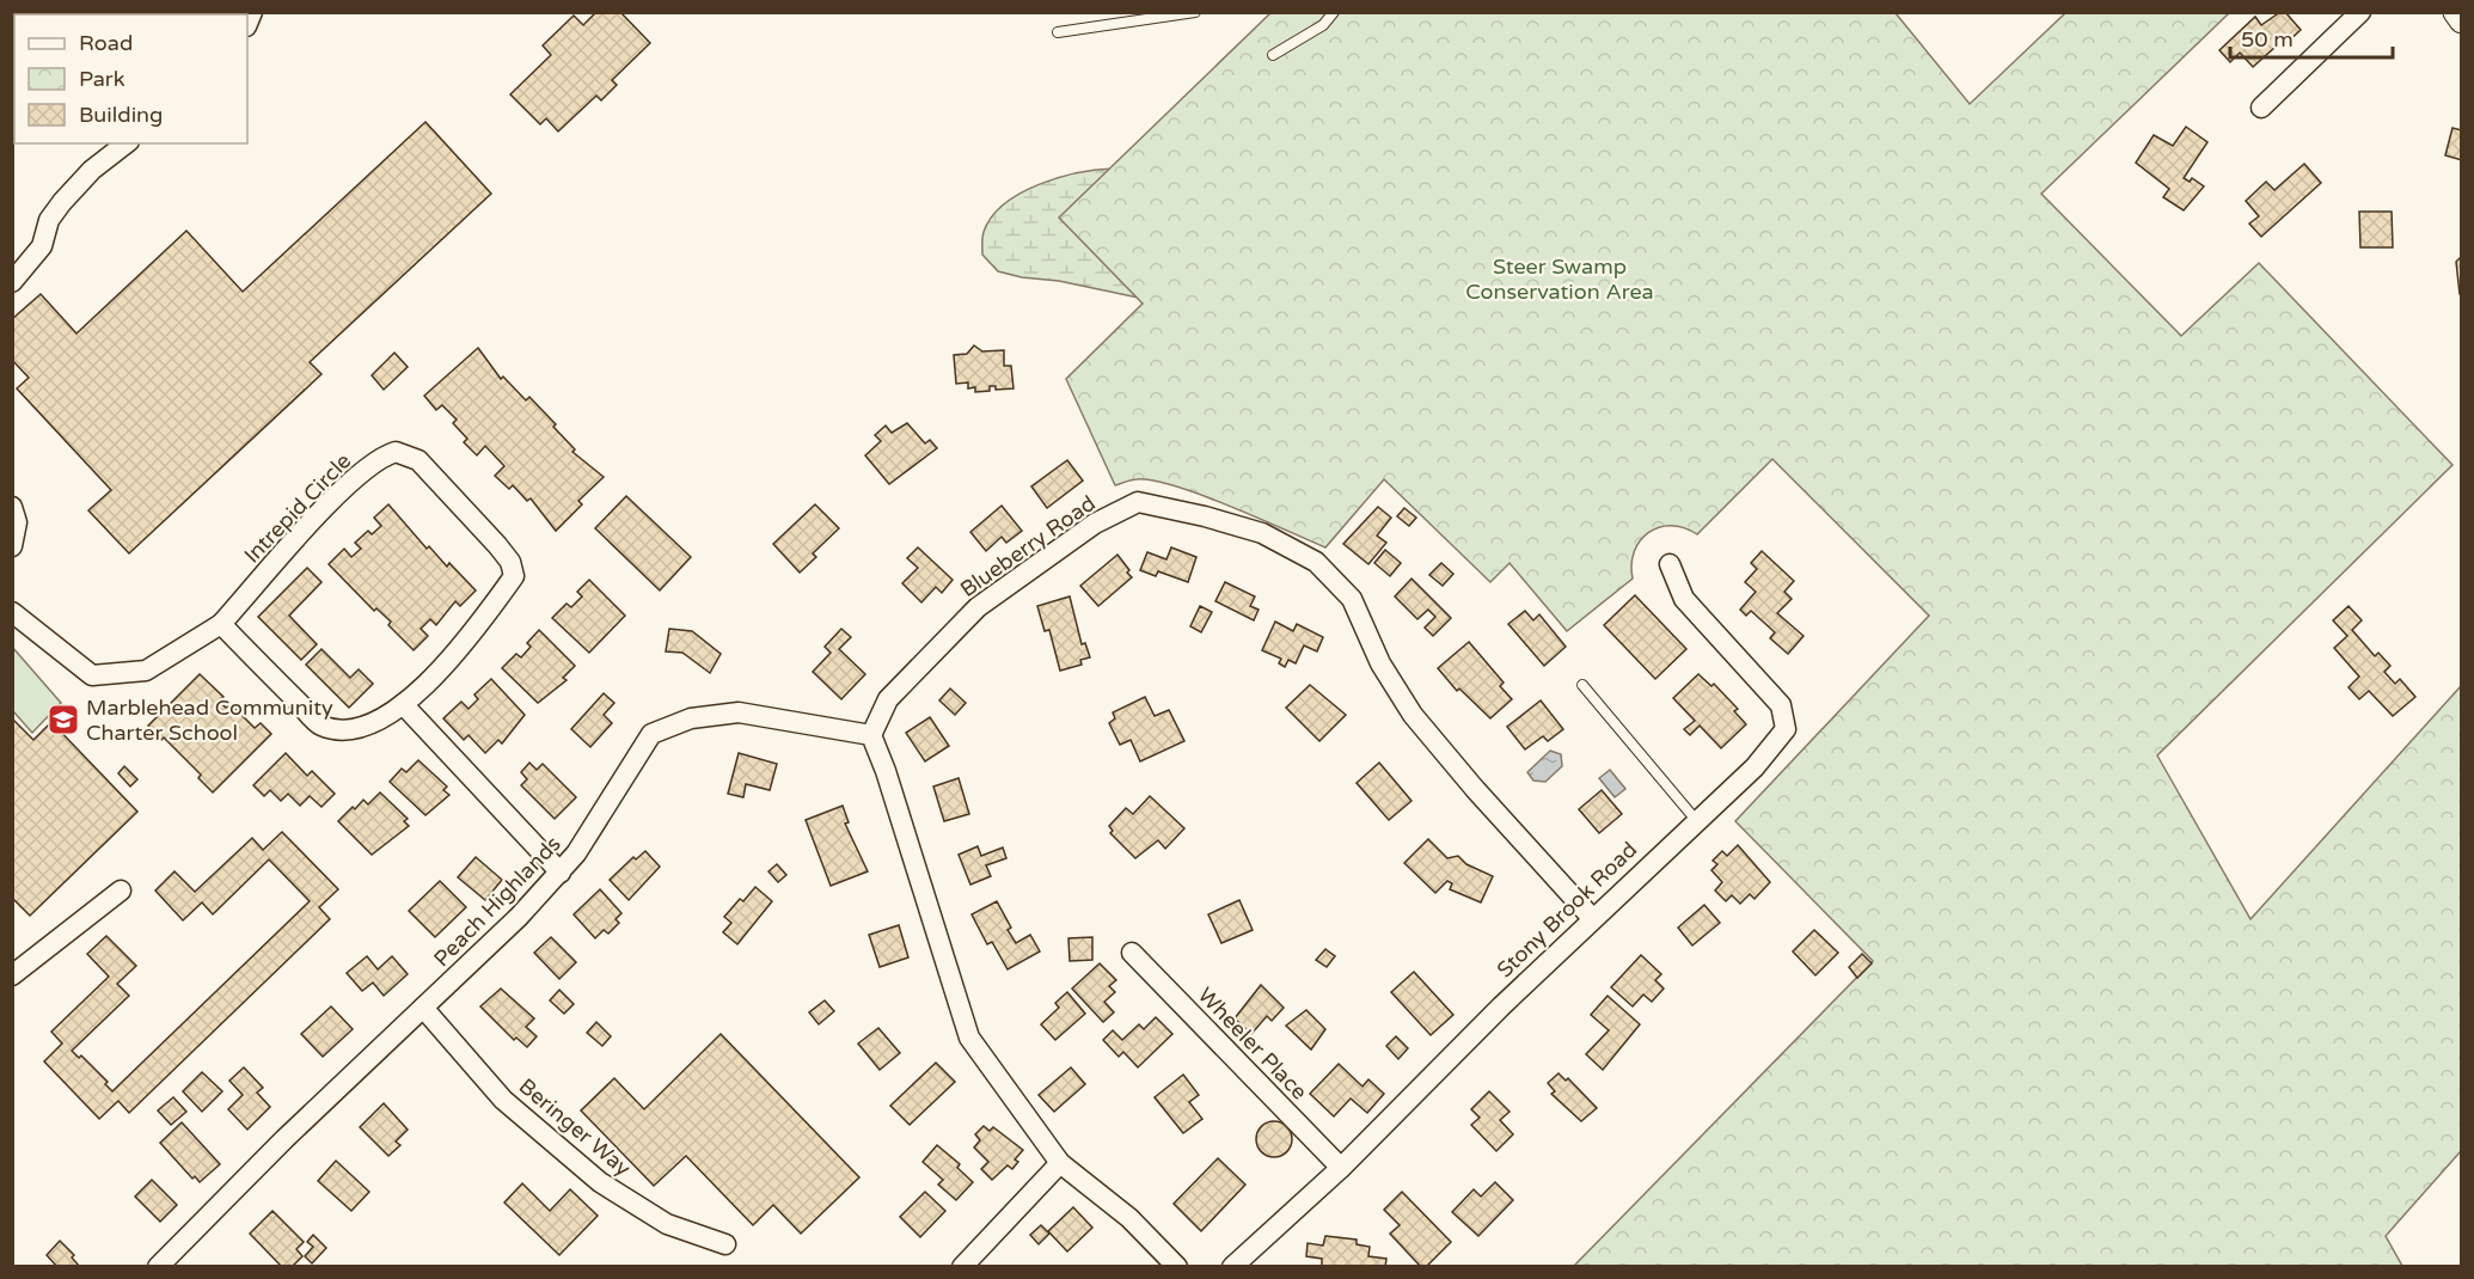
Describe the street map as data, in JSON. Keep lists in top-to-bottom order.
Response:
{
  "streets": {
    "street": [
      "Intrepid Circle",
      "Blueberry Road",
      "Peach Highlands",
      "Stony Brook Road",
      "Wheeler Place",
      "Beringer Way"
    ]
  },
  "crossings": [
    ["Blueberry Road", "Peach Highlands"],
    ["Blueberry Road", "Stony Brook Road"],
    ["Peach Highlands", "Beringer Way"],
    ["Stony Brook Road", "Wheeler Place"]
  ],
  "parks": ["Steer Swamp Conservation Area"],
  "places": {
    "school or university": ["Marblehead Community Charter School"]
  },
  "legend": ["Road", "Park", "Building"],
  "scale_bar": "50 m"
}
